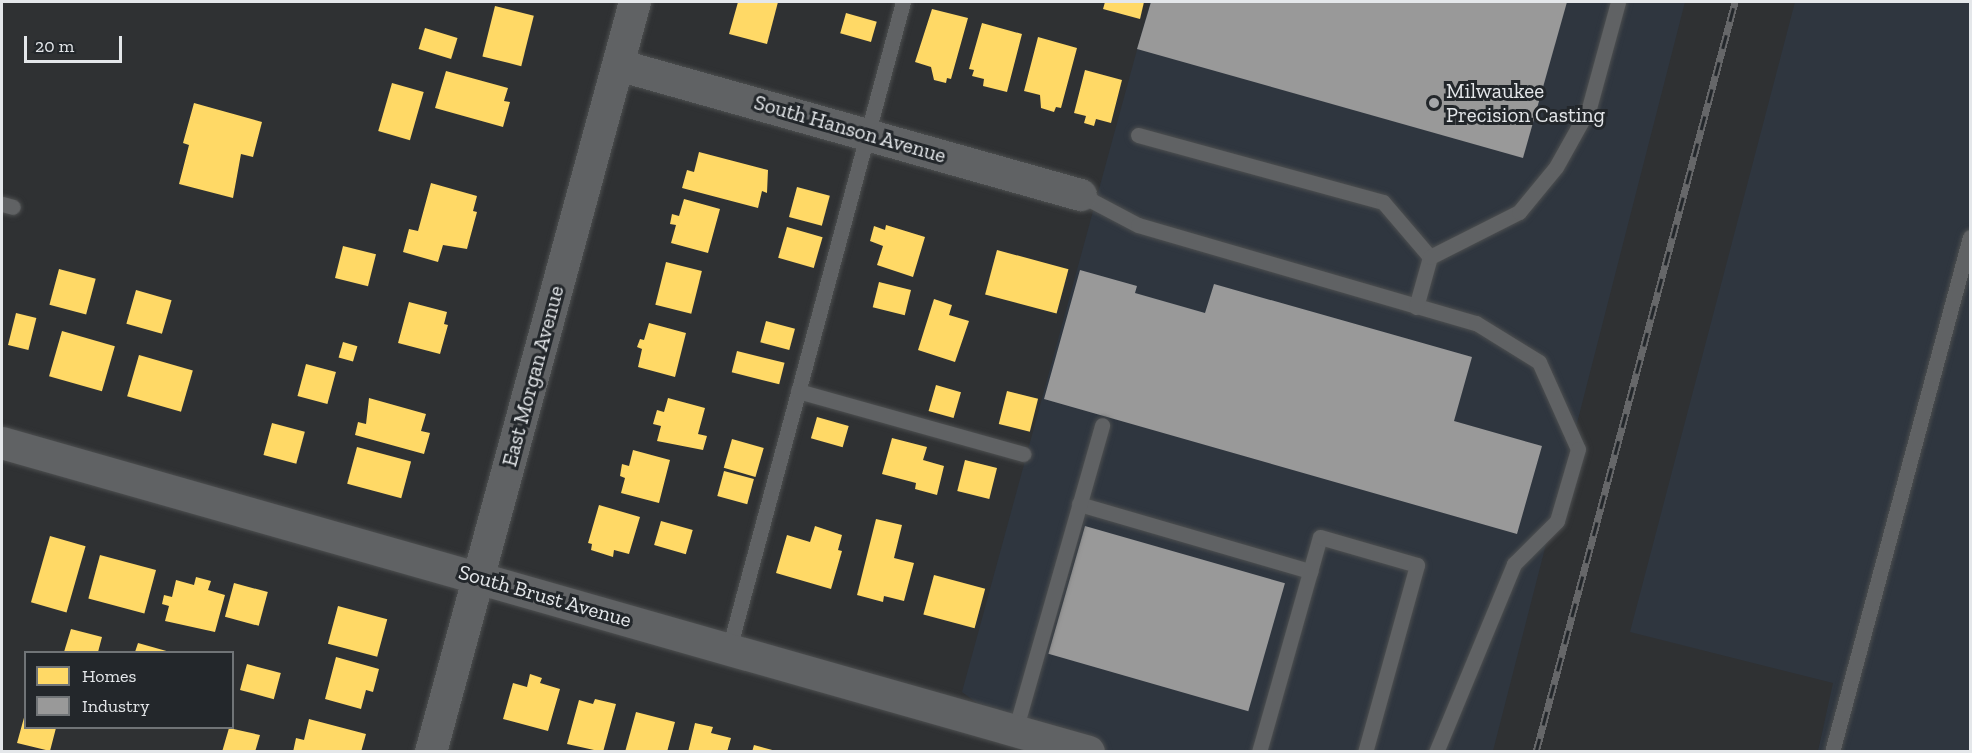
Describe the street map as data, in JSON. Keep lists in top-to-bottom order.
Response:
{
  "streets": {
    "street": ["South Hanson Avenue", "East Morgan Avenue", "South Brust Avenue"]
  },
  "crossings": [
    ["South Hanson Avenue", "East Morgan Avenue"],
    ["East Morgan Avenue", "South Brust Avenue"]
  ],
  "places": ["Milwaukee Precision Casting"],
  "legend": ["Homes", "Industry"],
  "scale_bar": "20 m"
}
